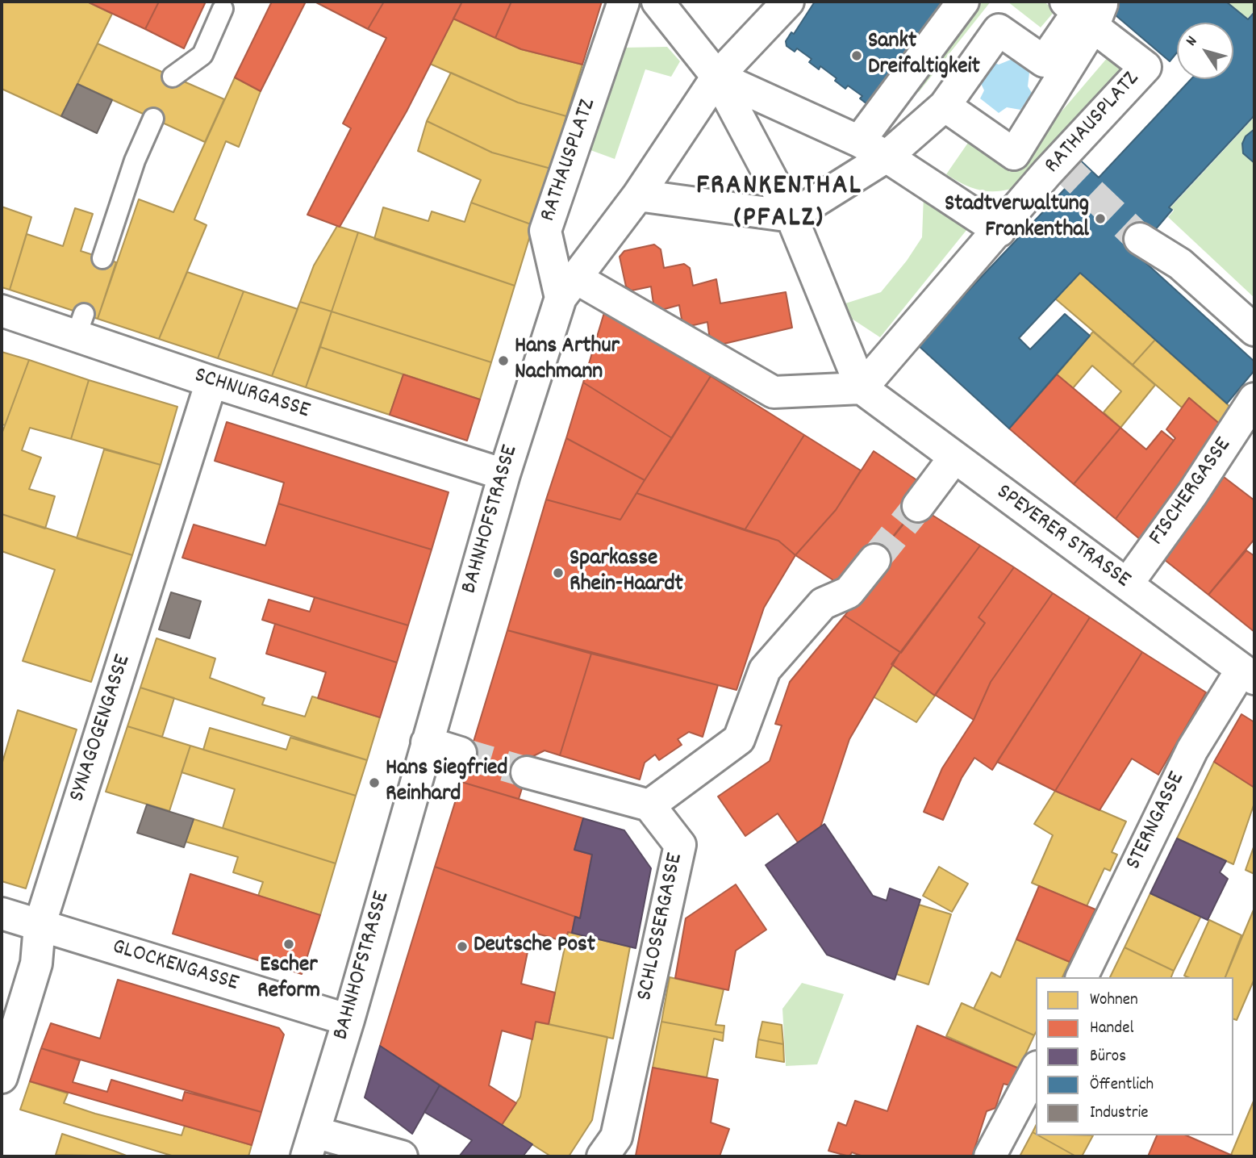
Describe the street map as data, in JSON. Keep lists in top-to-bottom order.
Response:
{
  "streets": {
    "street": [
      "RATHAUSPLATZ",
      "SCHNURGASSE",
      "FISCHERGASSE",
      "BAHNHOFSTRASSE",
      "SPEYERER STRASSE",
      "SYNAGOGENGASSE",
      "STERNGASSE",
      "SCHLOSSERGASSE",
      "GLOCKENGASSE"
    ]
  },
  "crossings": [
    ["RATHAUSPLATZ", "BAHNHOFSTRASSE"],
    ["RATHAUSPLATZ", "SPEYERER STRASSE"],
    ["SCHNURGASSE", "BAHNHOFSTRASSE"],
    ["SCHNURGASSE", "SYNAGOGENGASSE"],
    ["FISCHERGASSE", "SPEYERER STRASSE"],
    ["BAHNHOFSTRASSE", "GLOCKENGASSE"],
    ["SPEYERER STRASSE", "STERNGASSE"],
    ["SYNAGOGENGASSE", "GLOCKENGASSE"]
  ],
  "districts": ["FRANKENTHAL (PFALZ)"],
  "places": [
    "Sankt Dreifaltigkeit",
    "Stadtverwaltung Frankenthal",
    "Hans Arthur Nachmann",
    "Sparkasse Rhein-Haardt",
    "Hans Siegfried Reinhard",
    "Escher Reform",
    "Deutsche Post"
  ],
  "legend": [
    "Wohnen",
    "Handel",
    "Büros",
    "Öffentlich",
    "Industrie"
  ],
  "north": "top left"
}
